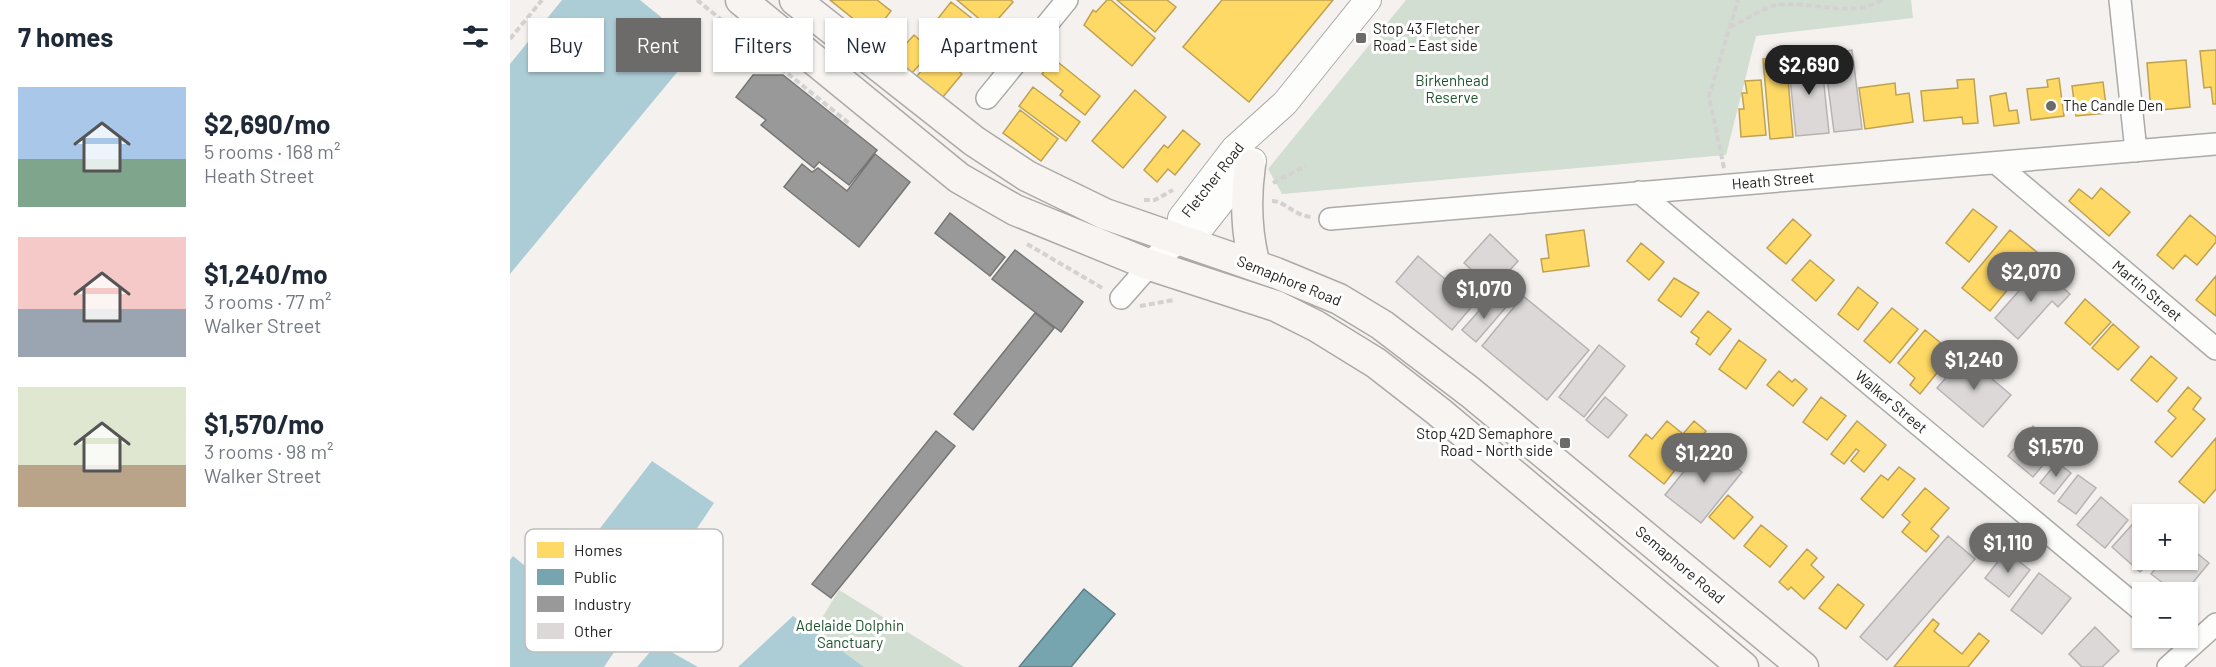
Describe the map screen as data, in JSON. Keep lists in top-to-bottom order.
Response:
{
  "streets": {
    "main road": ["Semaphore Road"],
    "street": [
      "Fletcher Road",
      "Heath Street",
      "Martin Street",
      "Walker Street"
    ]
  },
  "crossings": [
    ["Fletcher Road", "Semaphore Road"],
    ["Heath Street", "Martin Street"],
    ["Heath Street", "Walker Street"]
  ],
  "parks": ["Birkenhead Reserve", "Adelaide Dolphin Sanctuary"],
  "places": {
    "transit": ["Stop 43 Fletcher Road - East side", "Stop 42D Semaphore Road - North side"],
    "other": ["The Candle Den"]
  },
  "legend": [
    "Homes",
    "Public",
    "Industry",
    "Other"
  ],
  "page": {
    "heading": "7 homes",
    "chip": [
      "Buy",
      "Rent",
      "Filters",
      "New",
      "Apartment"
    ],
    "price": [
      "$2,690",
      "$2,070",
      "$1,070",
      "$1,240",
      "$1,570",
      "$1,220",
      "$1,110"
    ],
    "list": [
      {
        "name": "$2,690/mo",
        "note": "5 rooms · 168 m² · Heath Street"
      },
      {
        "name": "$1,240/mo",
        "note": "3 rooms · 77 m² · Walker Street"
      },
      {
        "name": "$1,570/mo",
        "note": "3 rooms · 98 m² · Walker Street"
      }
    ],
    "map_buttons": ["+", "−"]
  }
}
